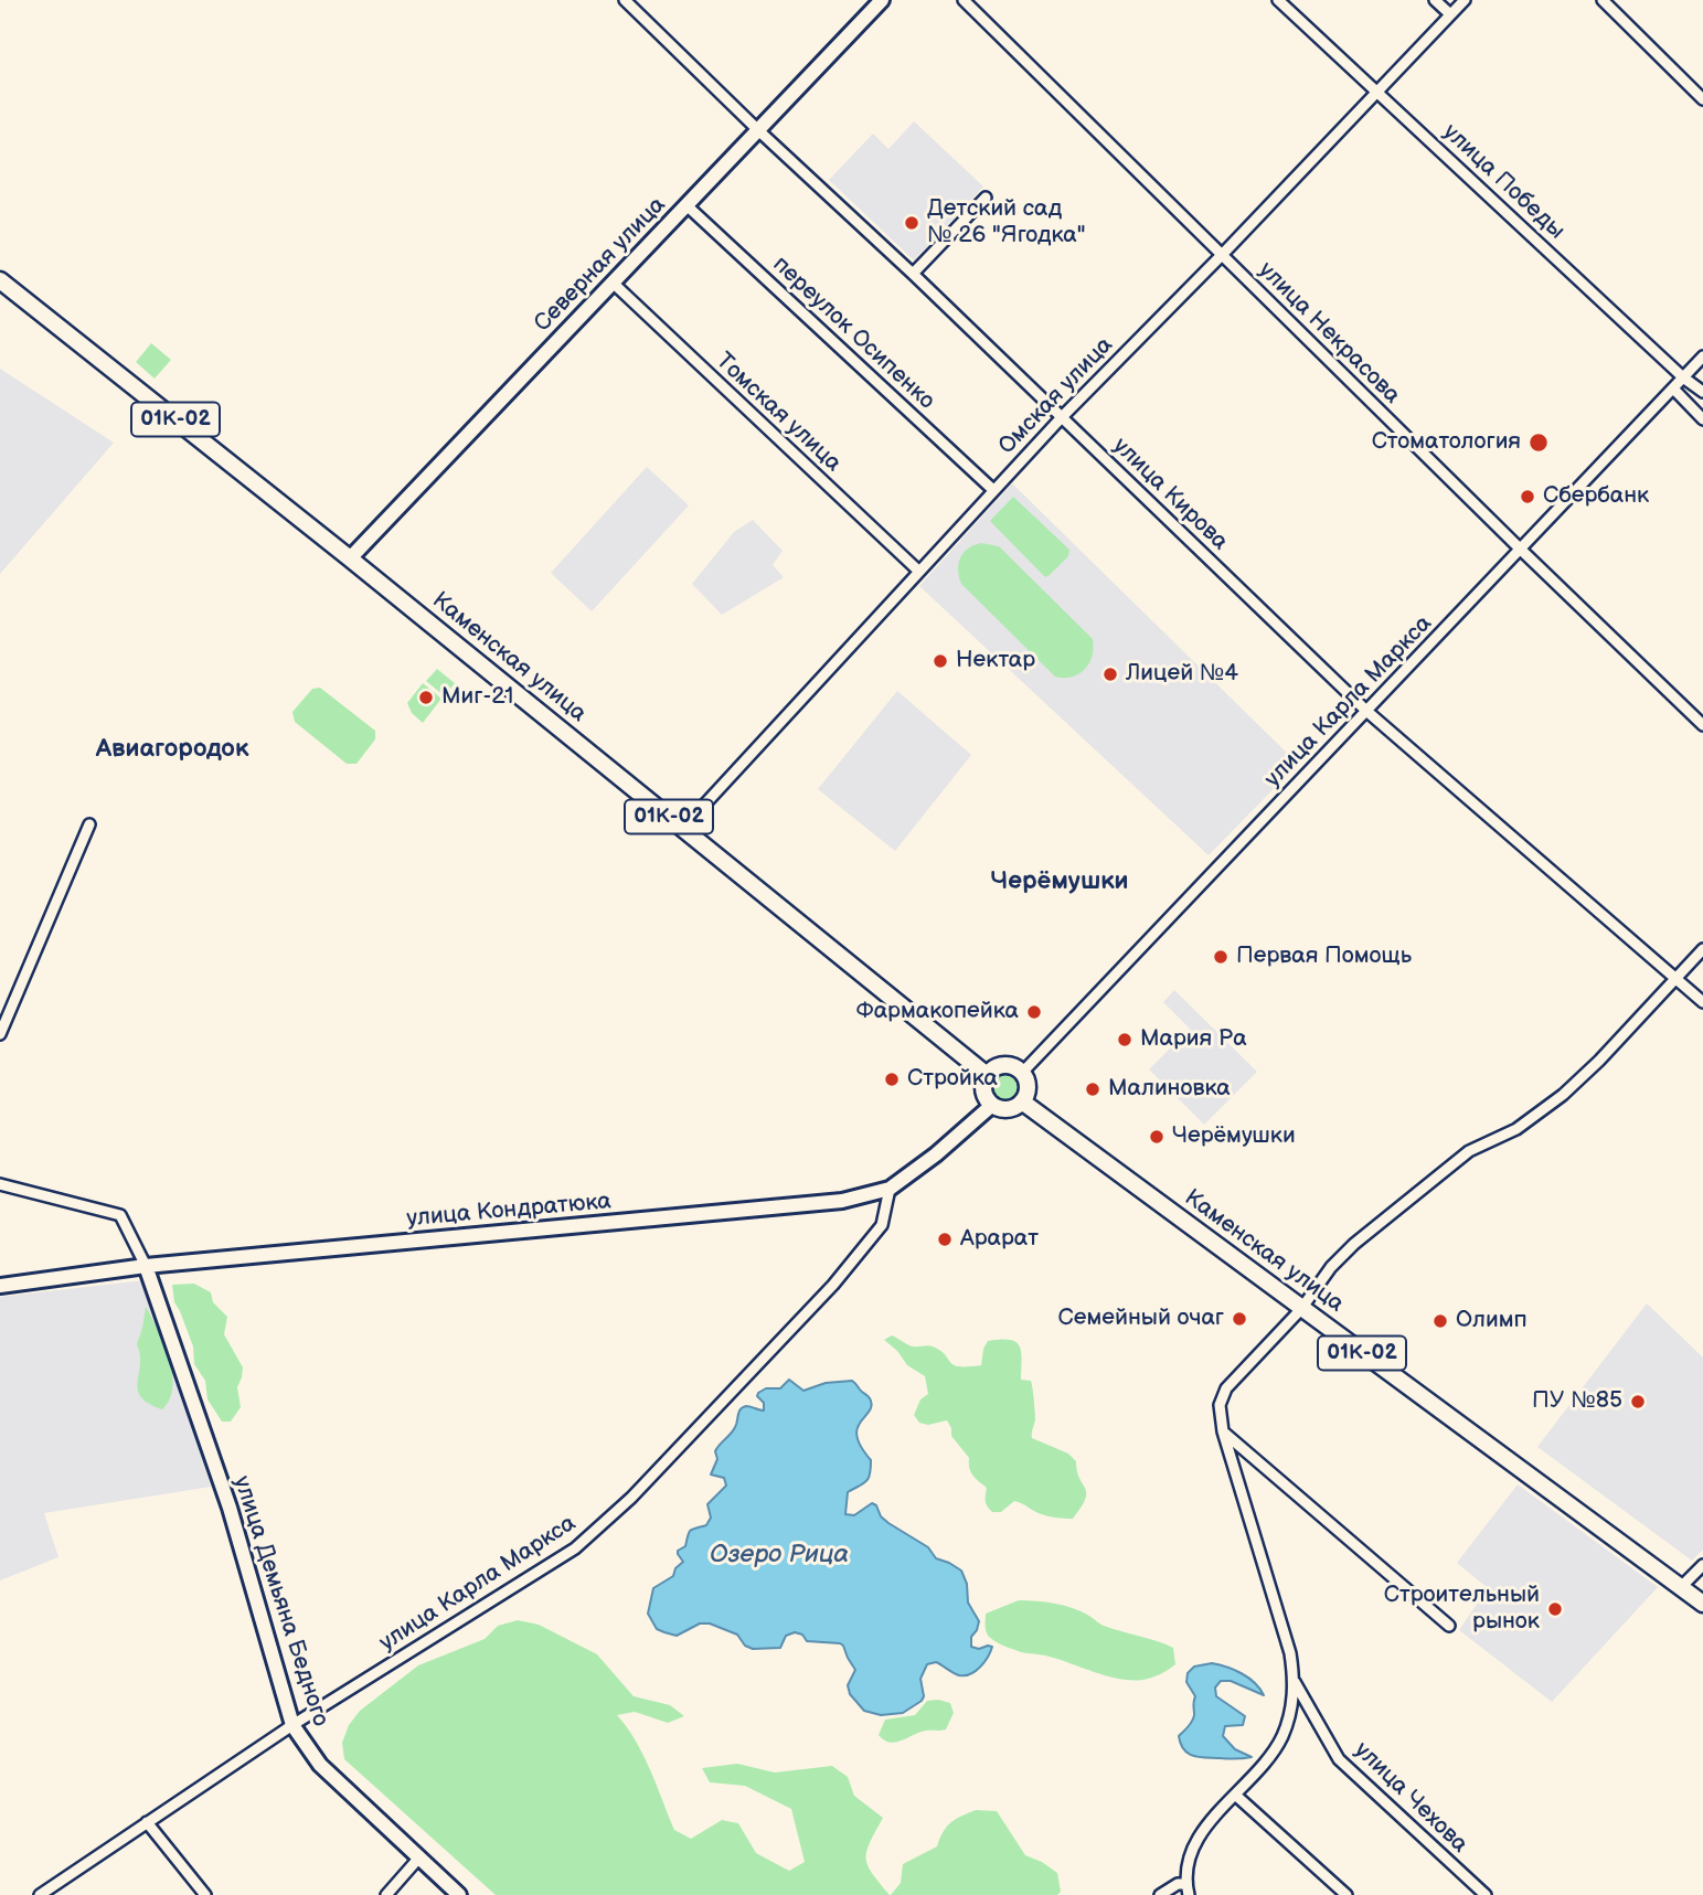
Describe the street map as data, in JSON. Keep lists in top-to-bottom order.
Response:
{
  "streets": {
    "main road": ["01К-02", "Каменская улица"],
    "street": [
      "улица Победы",
      "Северная улица",
      "переулок Осипенко",
      "улица Некрасова",
      "Омская улица",
      "Томская улица",
      "улица Кирова",
      "улица Карла Маркса",
      "улица Кондратюка",
      "улица Демьяна Бедного",
      "улица Чехова"
    ]
  },
  "crossings": [
    ["улица Победы", "Омская улица"],
    ["улица Победы", "улица Карла Маркса"],
    ["Северная улица", "переулок Осипенко"],
    ["Северная улица", "Томская улица"],
    ["Северная улица", "улица Кирова"],
    ["Северная улица", "Каменская улица"],
    ["переулок Осипенко", "Омская улица"],
    ["улица Некрасова", "Омская улица"],
    ["улица Некрасова", "улица Карла Маркса"],
    ["Омская улица", "Томская улица"],
    ["Омская улица", "улица Кирова"],
    ["Омская улица", "Каменская улица"],
    ["улица Кирова", "улица Карла Маркса"],
    ["Каменская улица", "улица Карла Маркса"],
    ["Каменская улица", "улица Кондратюка"],
    ["улица Карла Маркса", "улица Кондратюка"],
    ["улица Карла Маркса", "улица Демьяна Бедного"],
    ["улица Кондратюка", "улица Демьяна Бедного"]
  ],
  "districts": ["Авиагородок", "Черёмушки"],
  "water": ["Озеро Рица"],
  "places": [
    "Детский сад № 26 \"Ягодка\"",
    "Стоматология",
    "Сбербанк",
    "Нектар",
    "Лицей №4",
    "Миг-21",
    "Первая Помощь",
    "Фармакопейка",
    "Мария Ра",
    "Стройка",
    "Малиновка",
    "Черёмушки",
    "Арарат",
    "Семейный очаг",
    "Олимп",
    "ПУ №85",
    "Строительный рынок"
  ]
}
